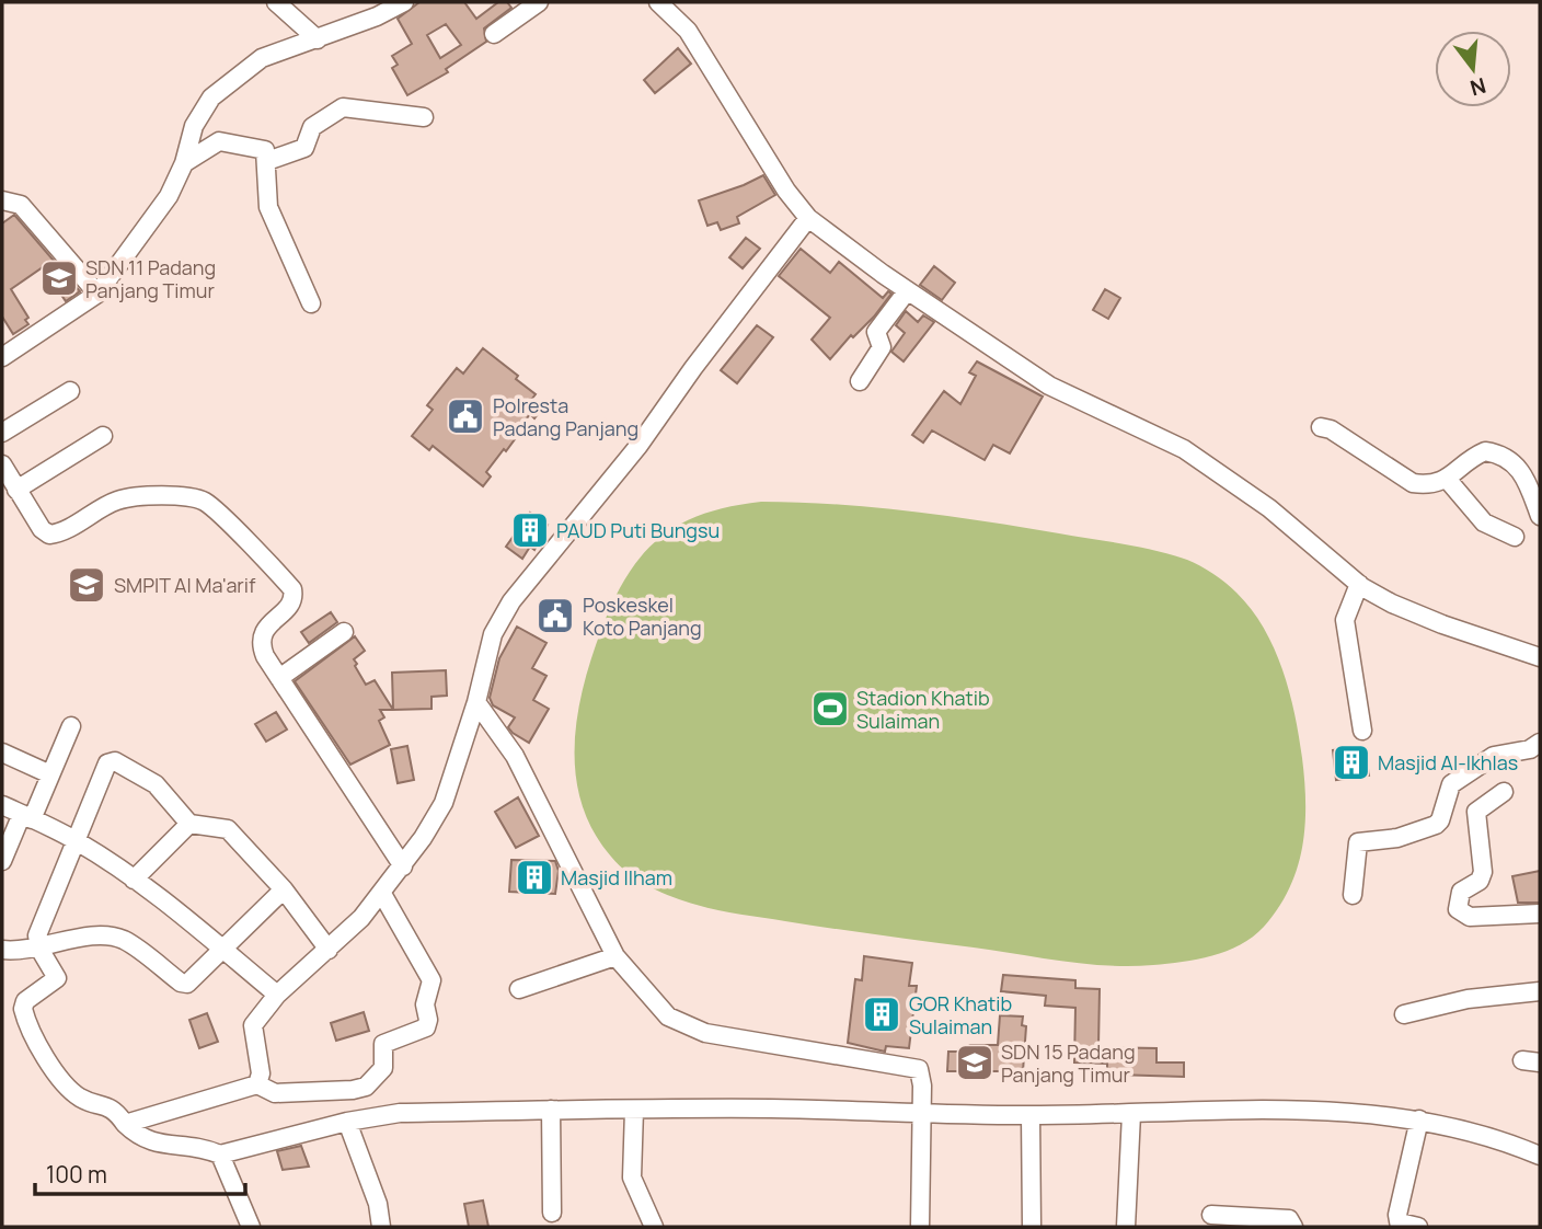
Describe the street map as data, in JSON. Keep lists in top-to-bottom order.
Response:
{
  "places": {
    "school or university": ["SDN 11 Padang Panjang Timur", "SMPIT Al Ma'arif", "SDN 15 Padang Panjang Timur"],
    "public building": ["Polresta Padang Panjang", "Poskeskel Koto Panjang"],
    "building": [
      "PAUD Puti Bungsu",
      "Masjid Al-Ikhlas",
      "Masjid Ilham",
      "GOR Khatib Sulaiman"
    ],
    "sports": ["Stadion Khatib Sulaiman"]
  },
  "scale_bar": "100 m",
  "north": "bottom"
}
